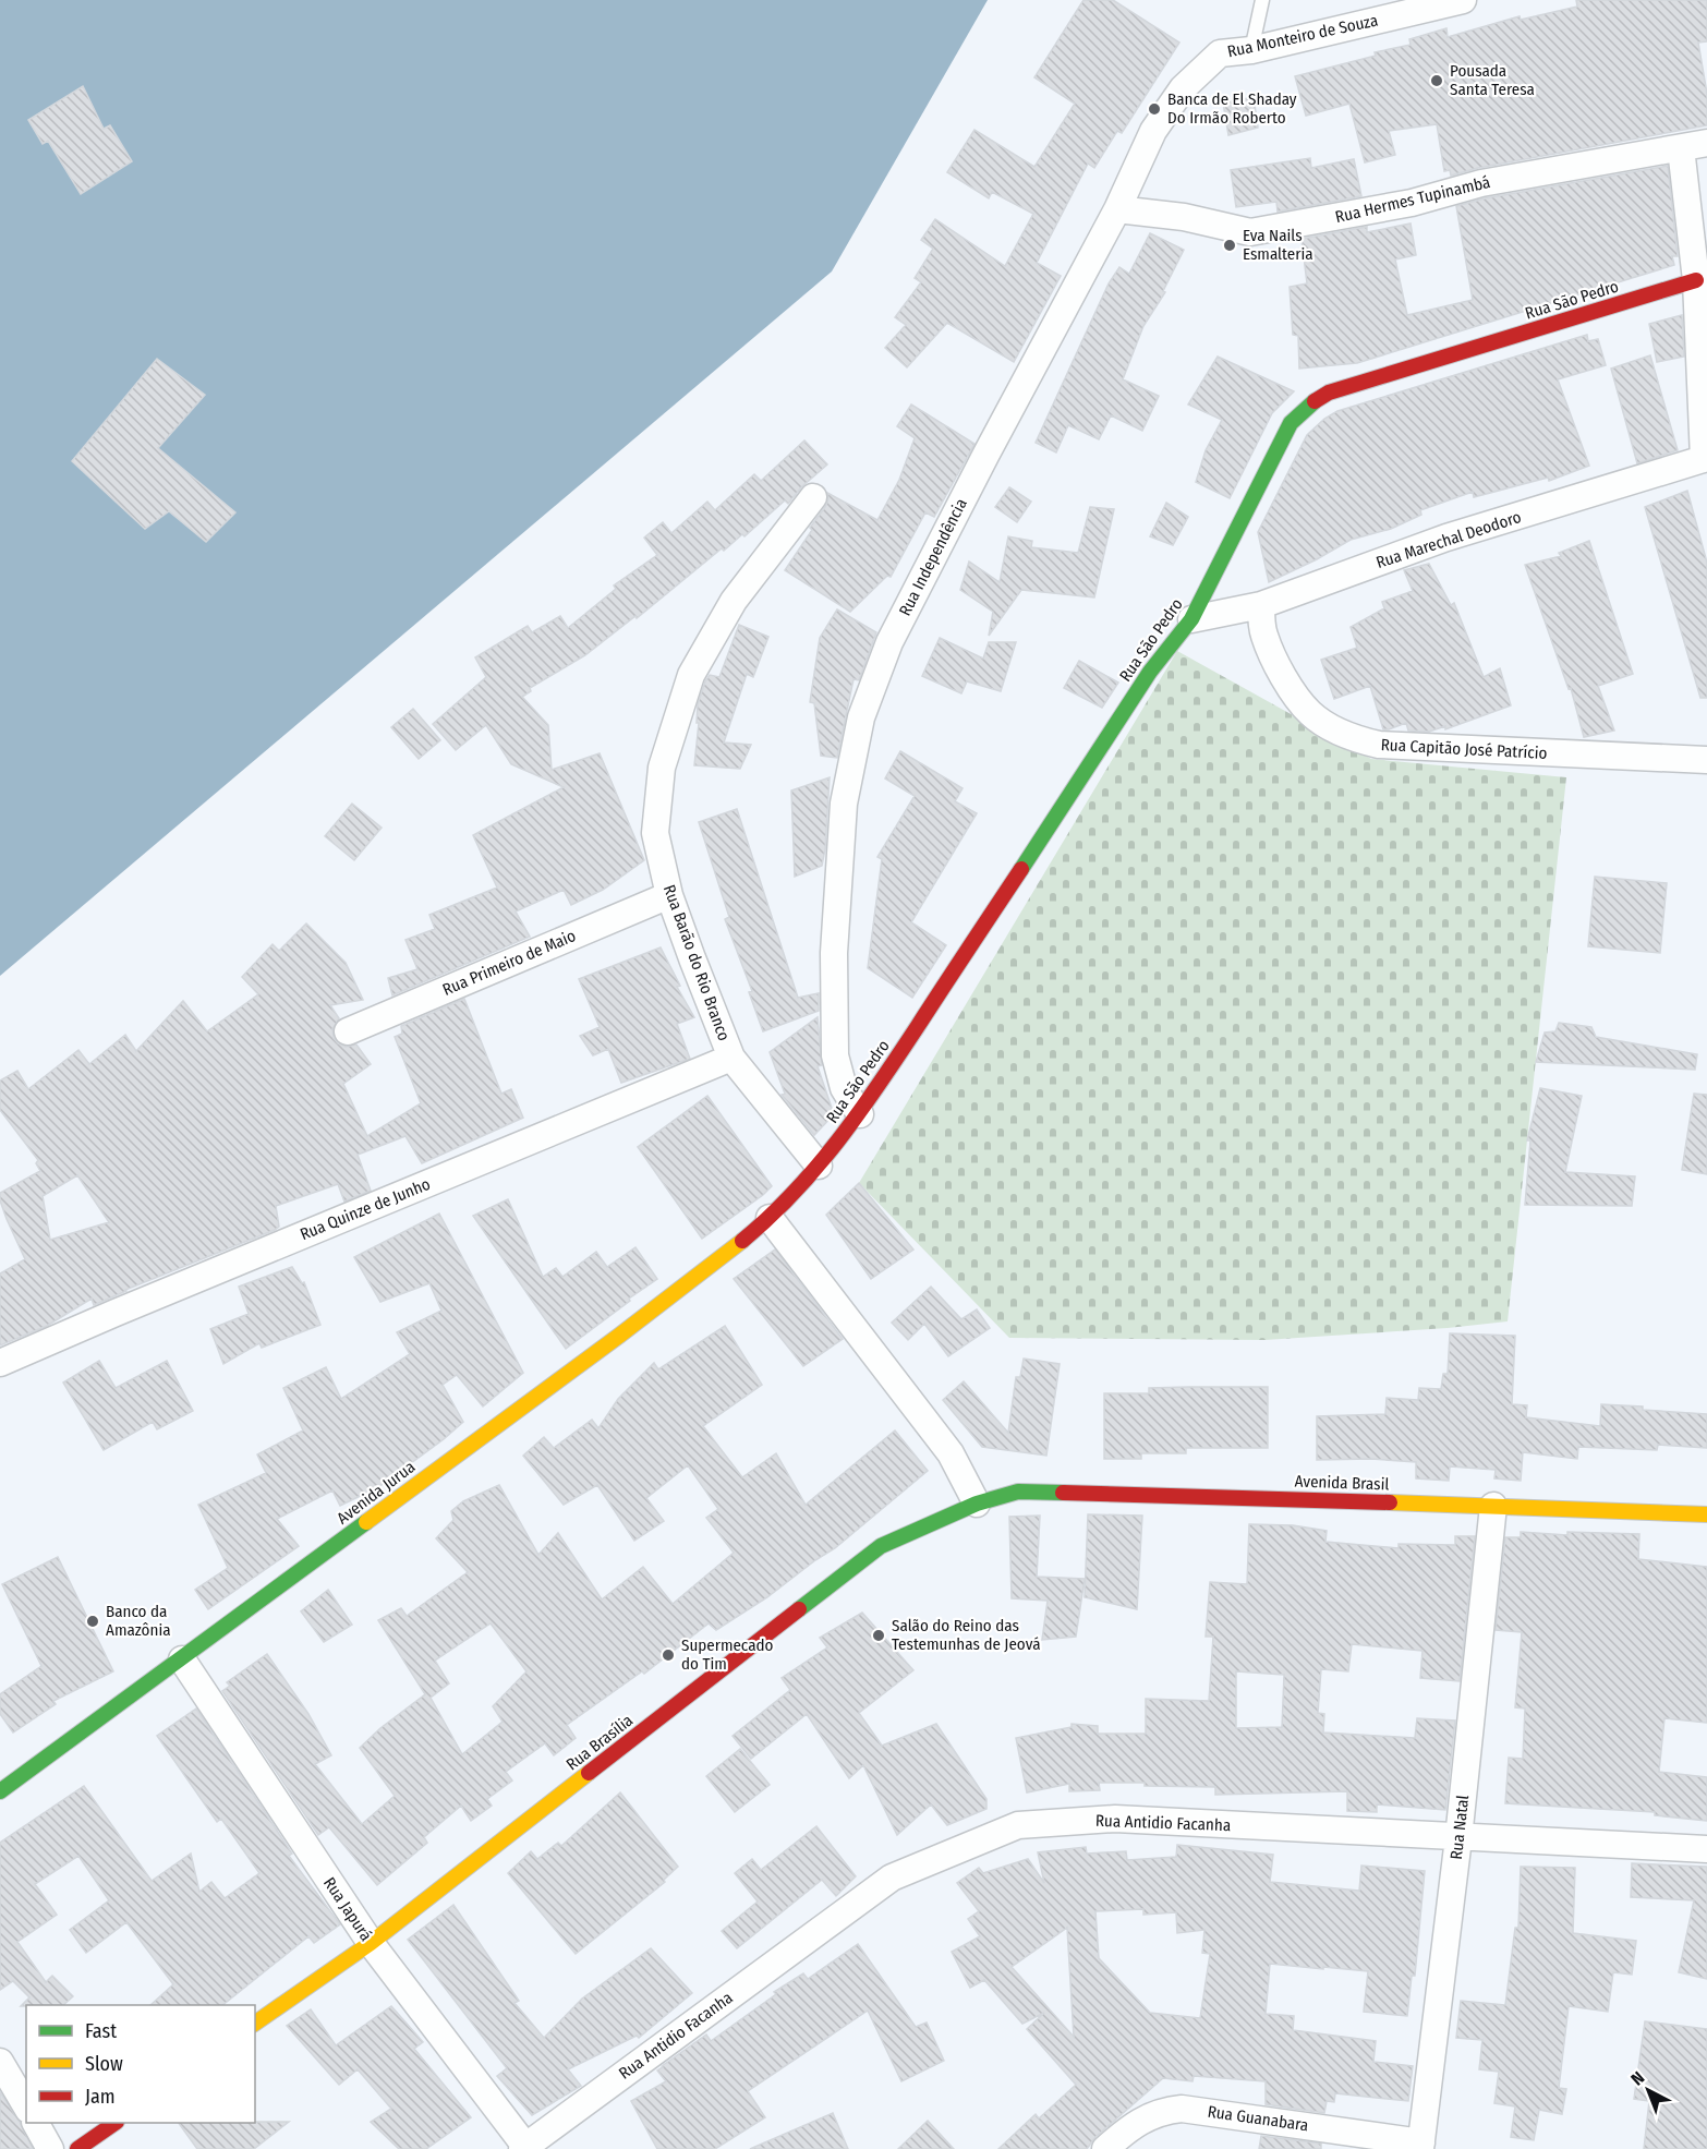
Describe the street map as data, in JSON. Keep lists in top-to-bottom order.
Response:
{
  "streets": {
    "street": [
      "Rua Monteiro de Souza",
      "Rua Hermes Tupinambá",
      "Rua São Pedro",
      "Rua Marechal Deodoro",
      "Rua Independência",
      "Rua Capitão José Patrício",
      "Rua Primeiro de Maio",
      "Rua Barão do Rio Branco",
      "Rua Quinze de Junho",
      "Avenida Brasil",
      "Avenida Jurua",
      "Rua Brasília",
      "Rua Antidio Facanha",
      "Rua Natal",
      "Rua Japurá",
      "Rua Guanabara"
    ]
  },
  "crossings": [
    ["Rua Monteiro de Souza", "Rua Independência"],
    ["Rua Hermes Tupinambá", "Rua Independência"],
    ["Rua São Pedro", "Rua Marechal Deodoro"],
    ["Rua São Pedro", "Rua Independência"],
    ["Rua São Pedro", "Rua Barão do Rio Branco"],
    ["Rua São Pedro", "Avenida Jurua"],
    ["Rua Marechal Deodoro", "Rua Capitão José Patrício"],
    ["Rua Primeiro de Maio", "Rua Barão do Rio Branco"],
    ["Rua Barão do Rio Branco", "Rua Quinze de Junho"],
    ["Avenida Brasil", "Rua Brasília"],
    ["Avenida Brasil", "Rua Natal"],
    ["Avenida Jurua", "Rua Japurá"],
    ["Rua Brasília", "Rua Japurá"],
    ["Rua Antidio Facanha", "Rua Natal"],
    ["Rua Antidio Facanha", "Rua Japurá"],
    ["Rua Natal", "Rua Guanabara"]
  ],
  "places": [
    "Pousada Santa Teresa",
    "Banca de El Shaday Do Irmão Roberto",
    "Eva Nails Esmalteria",
    "Banco da Amazônia",
    "Salão do Reino das Testemunhas de Jeová",
    "Supermecado do Tim"
  ],
  "legend": ["Fast", "Slow", "Jam"],
  "north": "top left"
}
